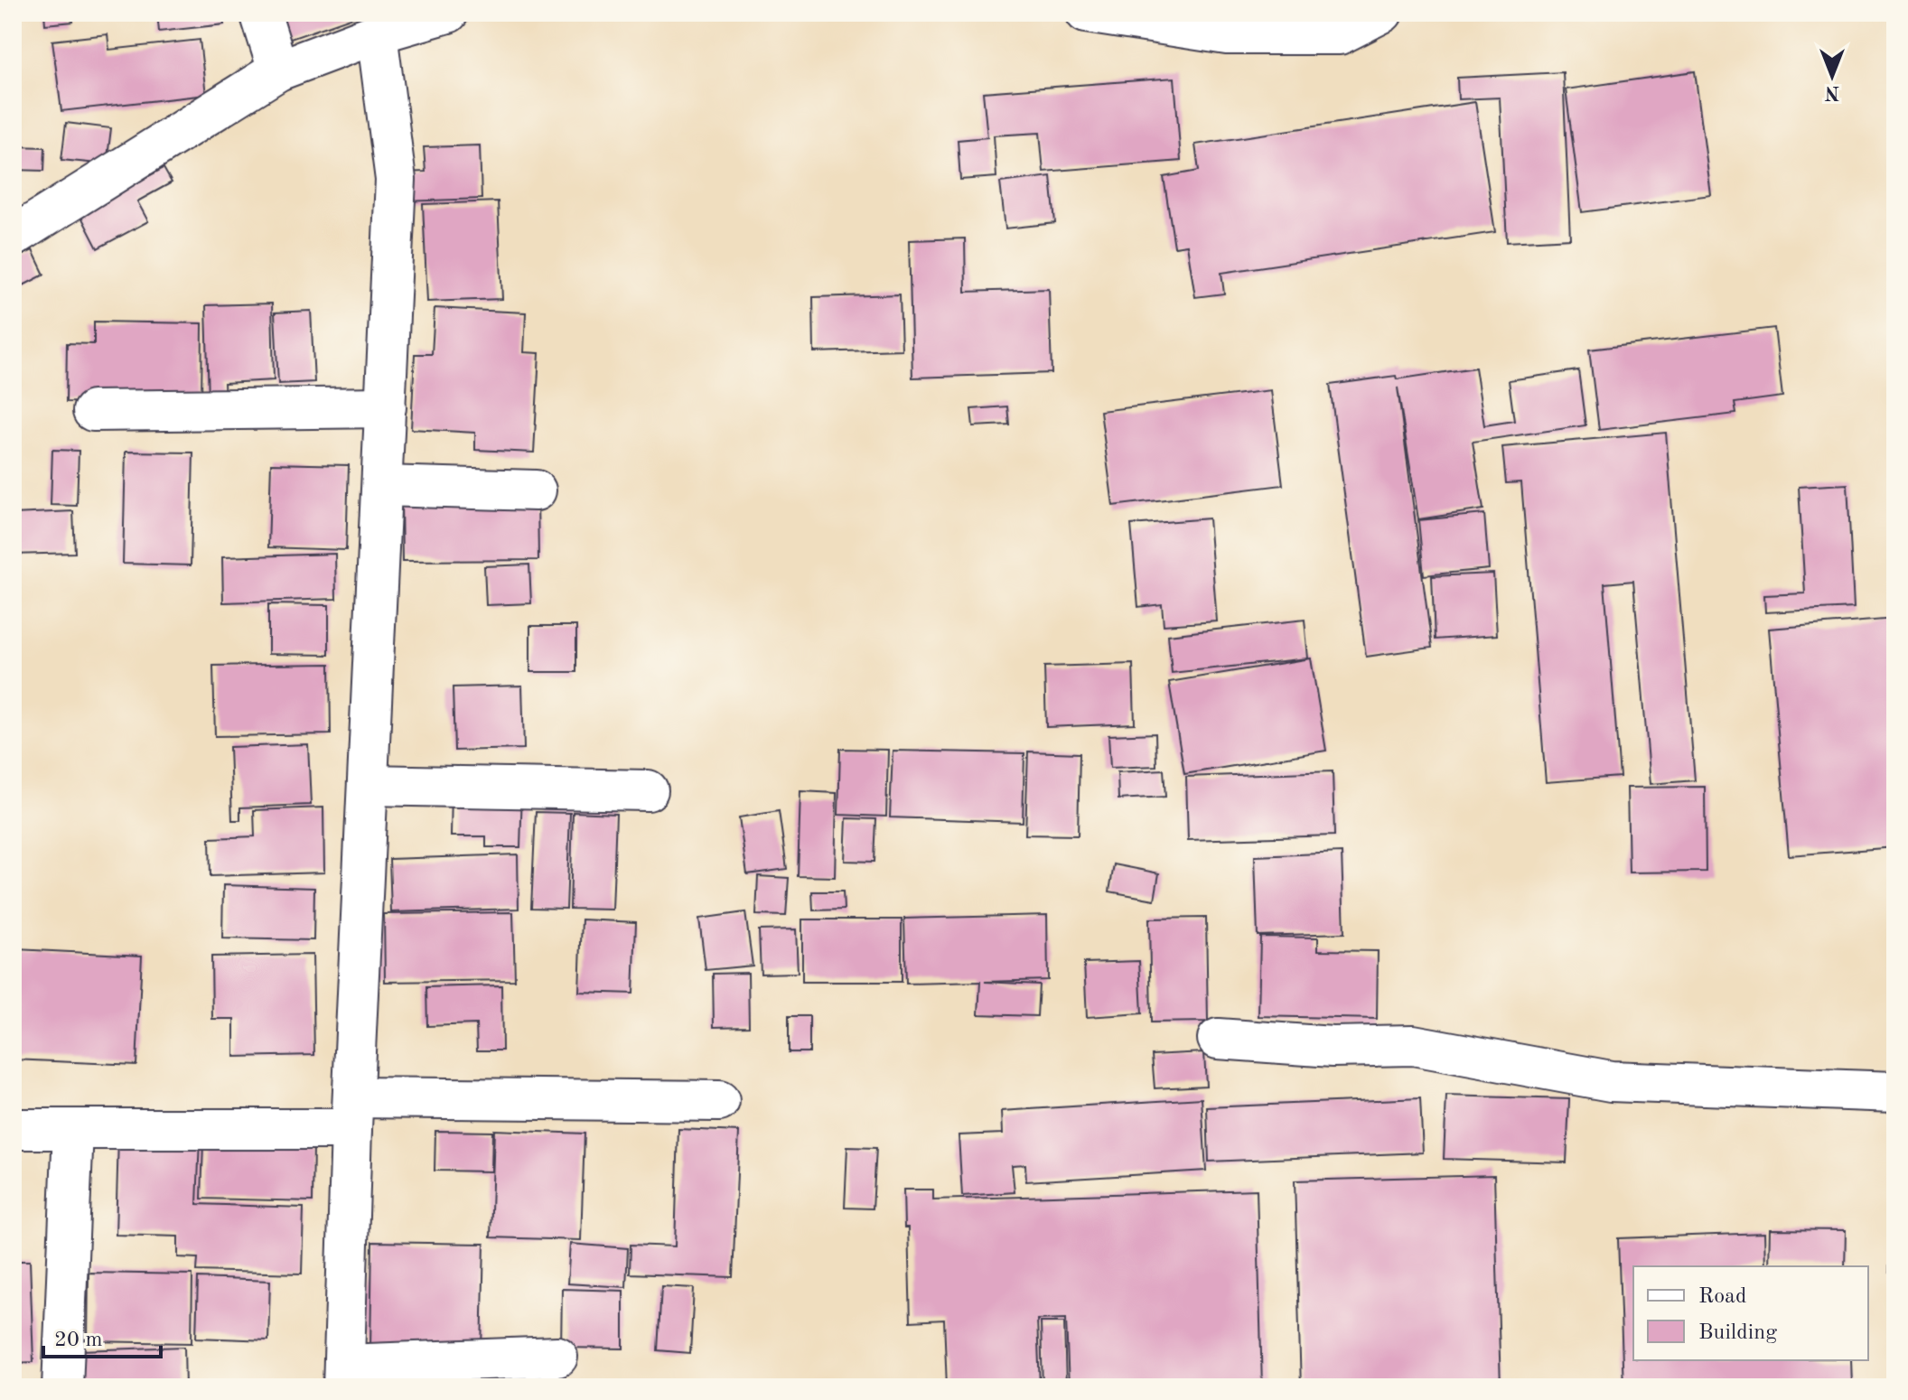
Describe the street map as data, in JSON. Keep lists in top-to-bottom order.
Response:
{
  "legend": ["Road", "Building"],
  "scale_bar": "20 m",
  "north": "bottom"
}
